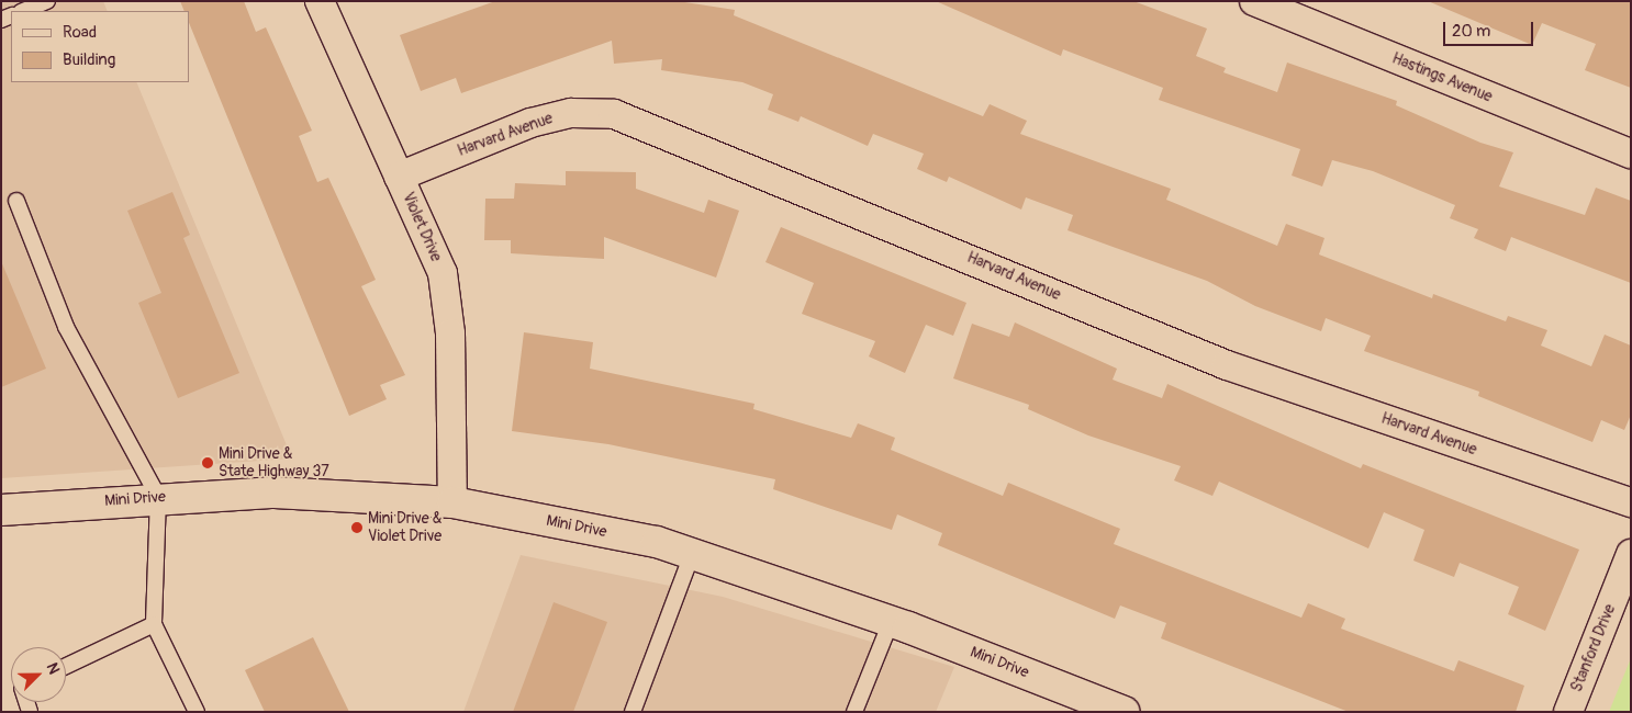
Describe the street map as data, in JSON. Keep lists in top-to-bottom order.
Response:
{
  "streets": {
    "street": [
      "Hastings Avenue",
      "Harvard Avenue",
      "Violet Drive",
      "Mini Drive",
      "Stanford Drive"
    ]
  },
  "crossings": [
    ["Harvard Avenue", "Violet Drive"],
    ["Violet Drive", "Mini Drive"]
  ],
  "places": ["Mini Drive & State Highway 37", "Mini Drive & Violet Drive"],
  "legend": ["Road", "Building"],
  "scale_bar": "20 m",
  "north": "top right"
}
